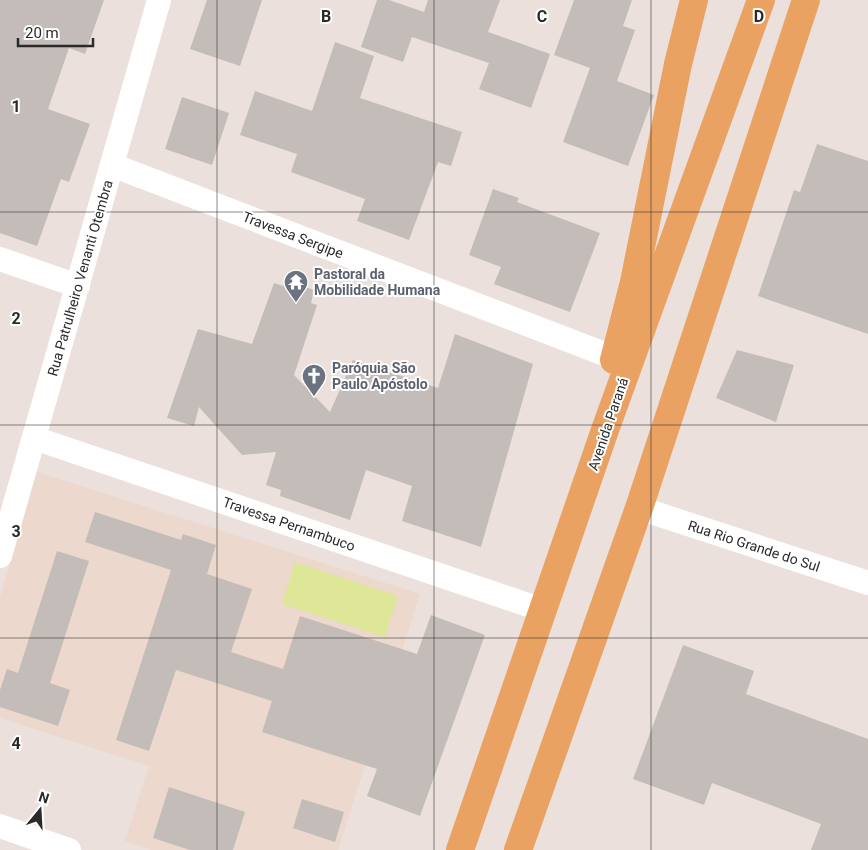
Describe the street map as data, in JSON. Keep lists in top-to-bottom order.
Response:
{
  "streets": {
    "main road": ["Avenida Paraná"],
    "street": [
      "Travessa Sergipe",
      "Rua Patrulheiro Venanti Otembra",
      "Travessa Pernambuco",
      "Rua Rio Grande do Sul"
    ]
  },
  "crossings": [
    ["Travessa Sergipe", "Rua Patrulheiro Venanti Otembra"],
    ["Rua Patrulheiro Venanti Otembra", "Travessa Pernambuco"],
    ["Avenida Paraná", "Travessa Pernambuco"]
  ],
  "places": {
    "temple": ["Pastoral da Mobilidade Humana"],
    "church": ["Paróquia São Paulo Apóstolo"]
  },
  "scale_bar": "20 m",
  "north": "top",
  "grid": {
    "columns": ["B", "C", "D"],
    "rows": [
      "1",
      "2",
      "3",
      "4"
    ]
  }
}
